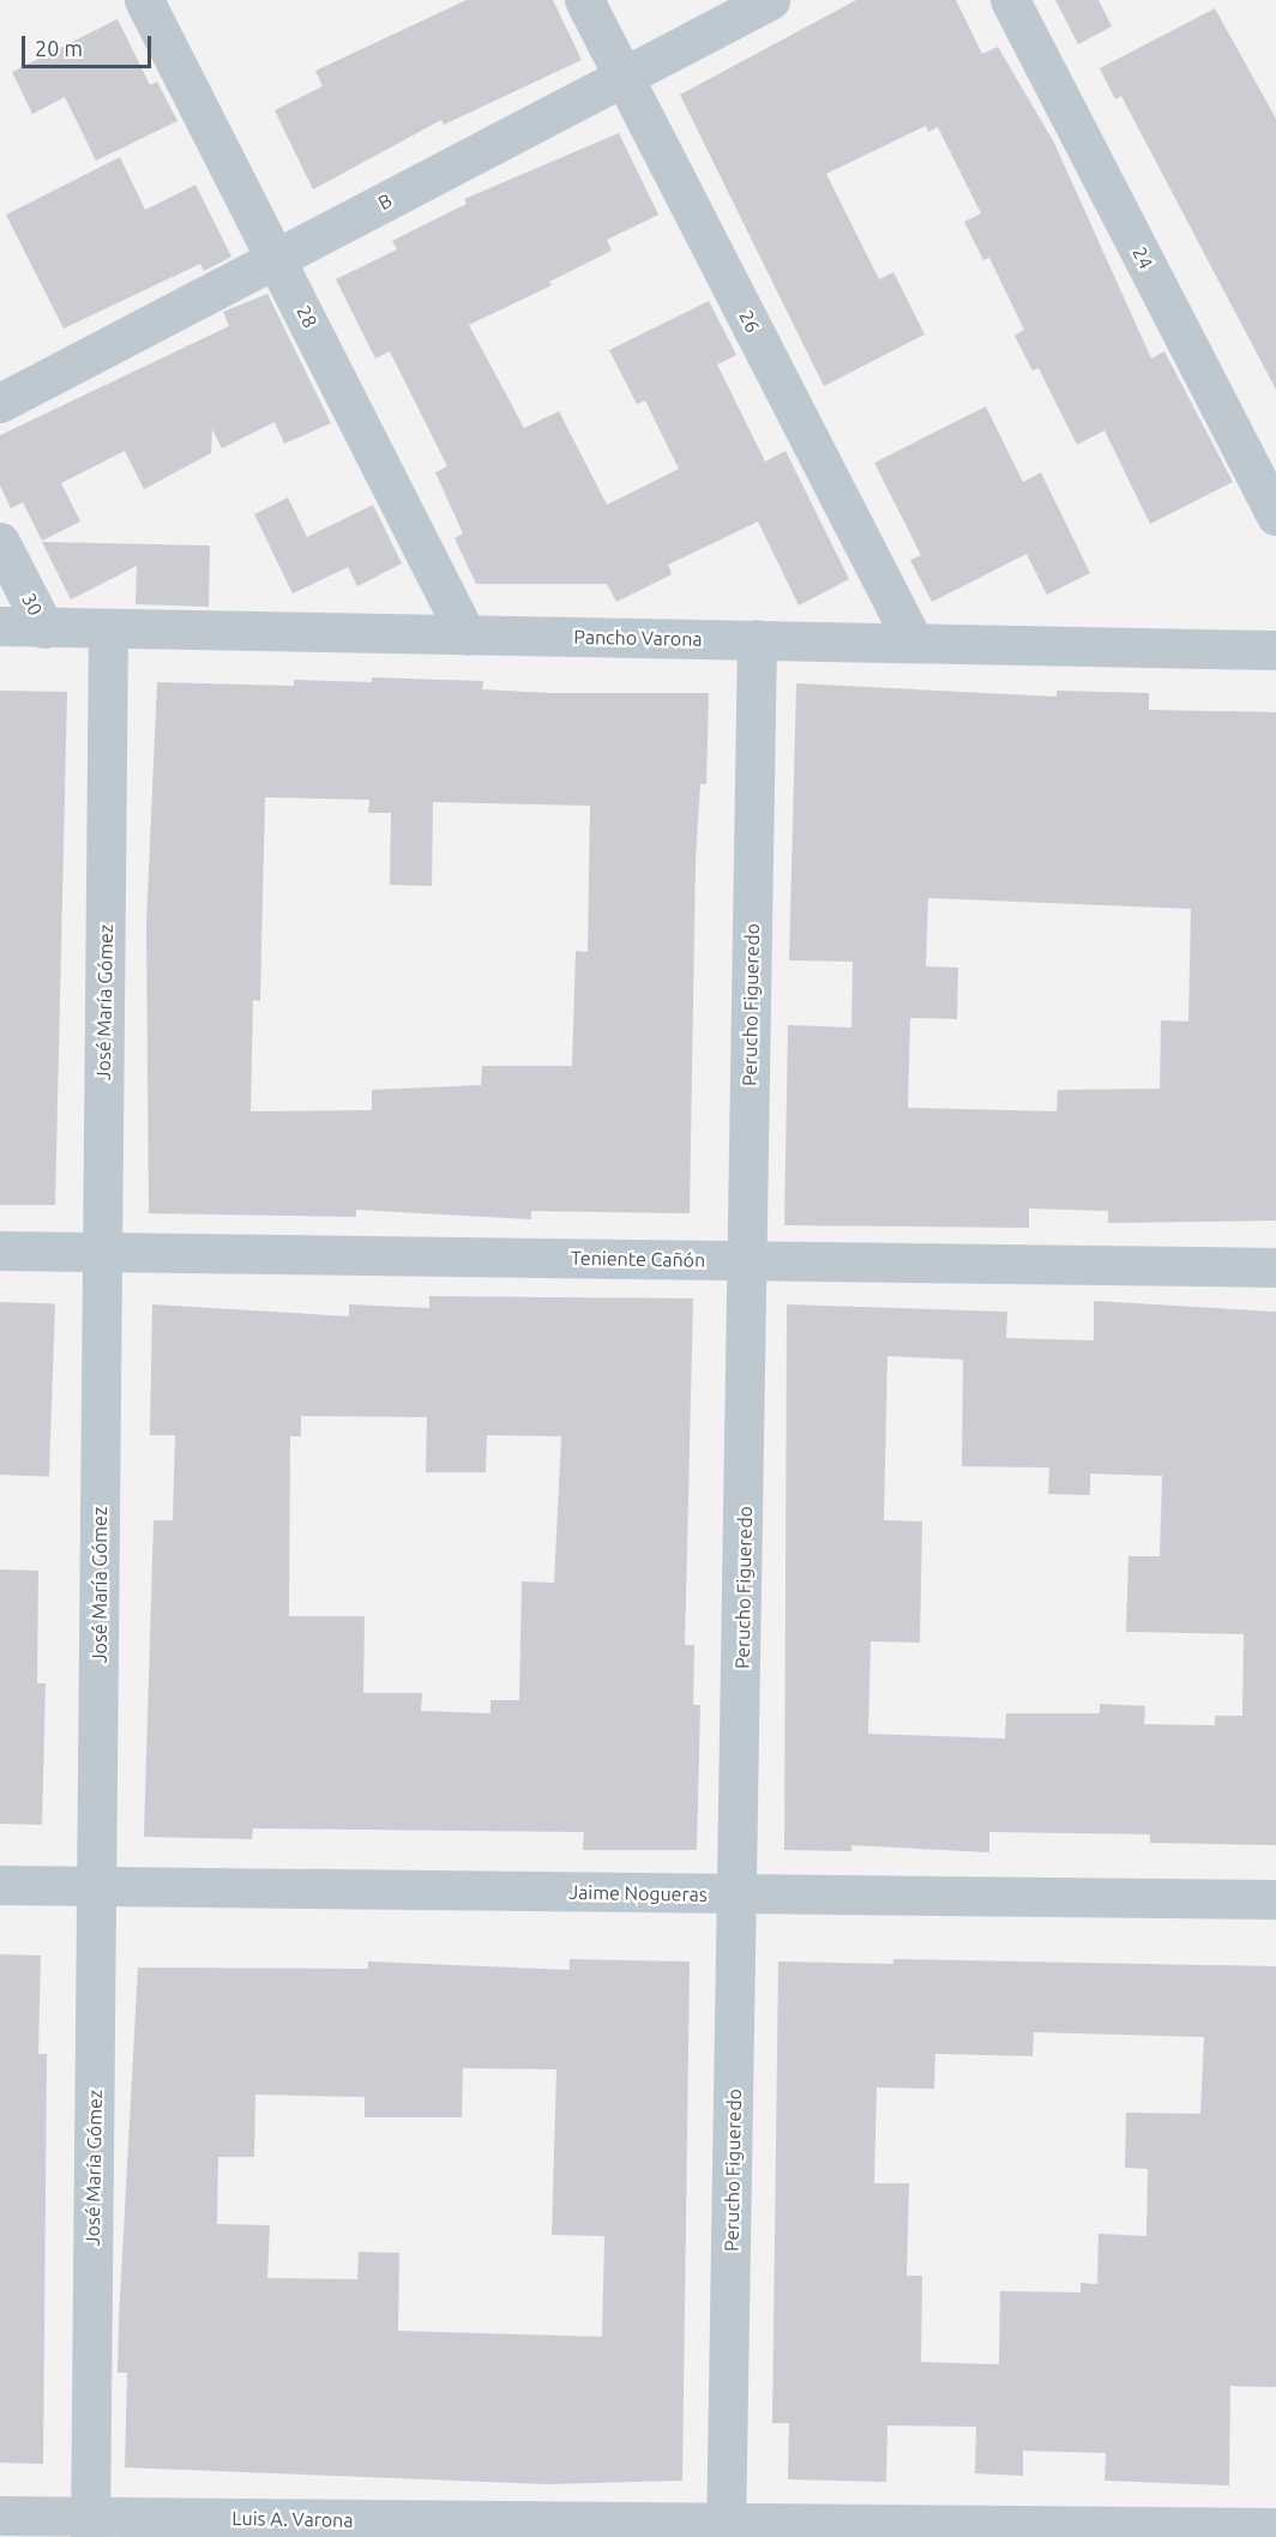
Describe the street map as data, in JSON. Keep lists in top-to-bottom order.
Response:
{
  "streets": {
    "street": [
      "B",
      "24",
      "28",
      "26",
      "30",
      "Pancho Varona",
      "José María Gómez",
      "Perucho Figueredo",
      "Teniente Cañón",
      "Jaime Nogueras",
      "Luis A. Varona"
    ]
  },
  "crossings": [
    ["B", "28"],
    ["B", "26"],
    ["28", "Pancho Varona"],
    ["26", "Pancho Varona"],
    ["30", "Pancho Varona"],
    ["Pancho Varona", "José María Gómez"],
    ["Pancho Varona", "Perucho Figueredo"],
    ["José María Gómez", "Teniente Cañón"],
    ["José María Gómez", "Jaime Nogueras"],
    ["José María Gómez", "Luis A. Varona"],
    ["Perucho Figueredo", "Teniente Cañón"],
    ["Perucho Figueredo", "Jaime Nogueras"],
    ["Perucho Figueredo", "Luis A. Varona"]
  ],
  "scale_bar": "20 m"
}
